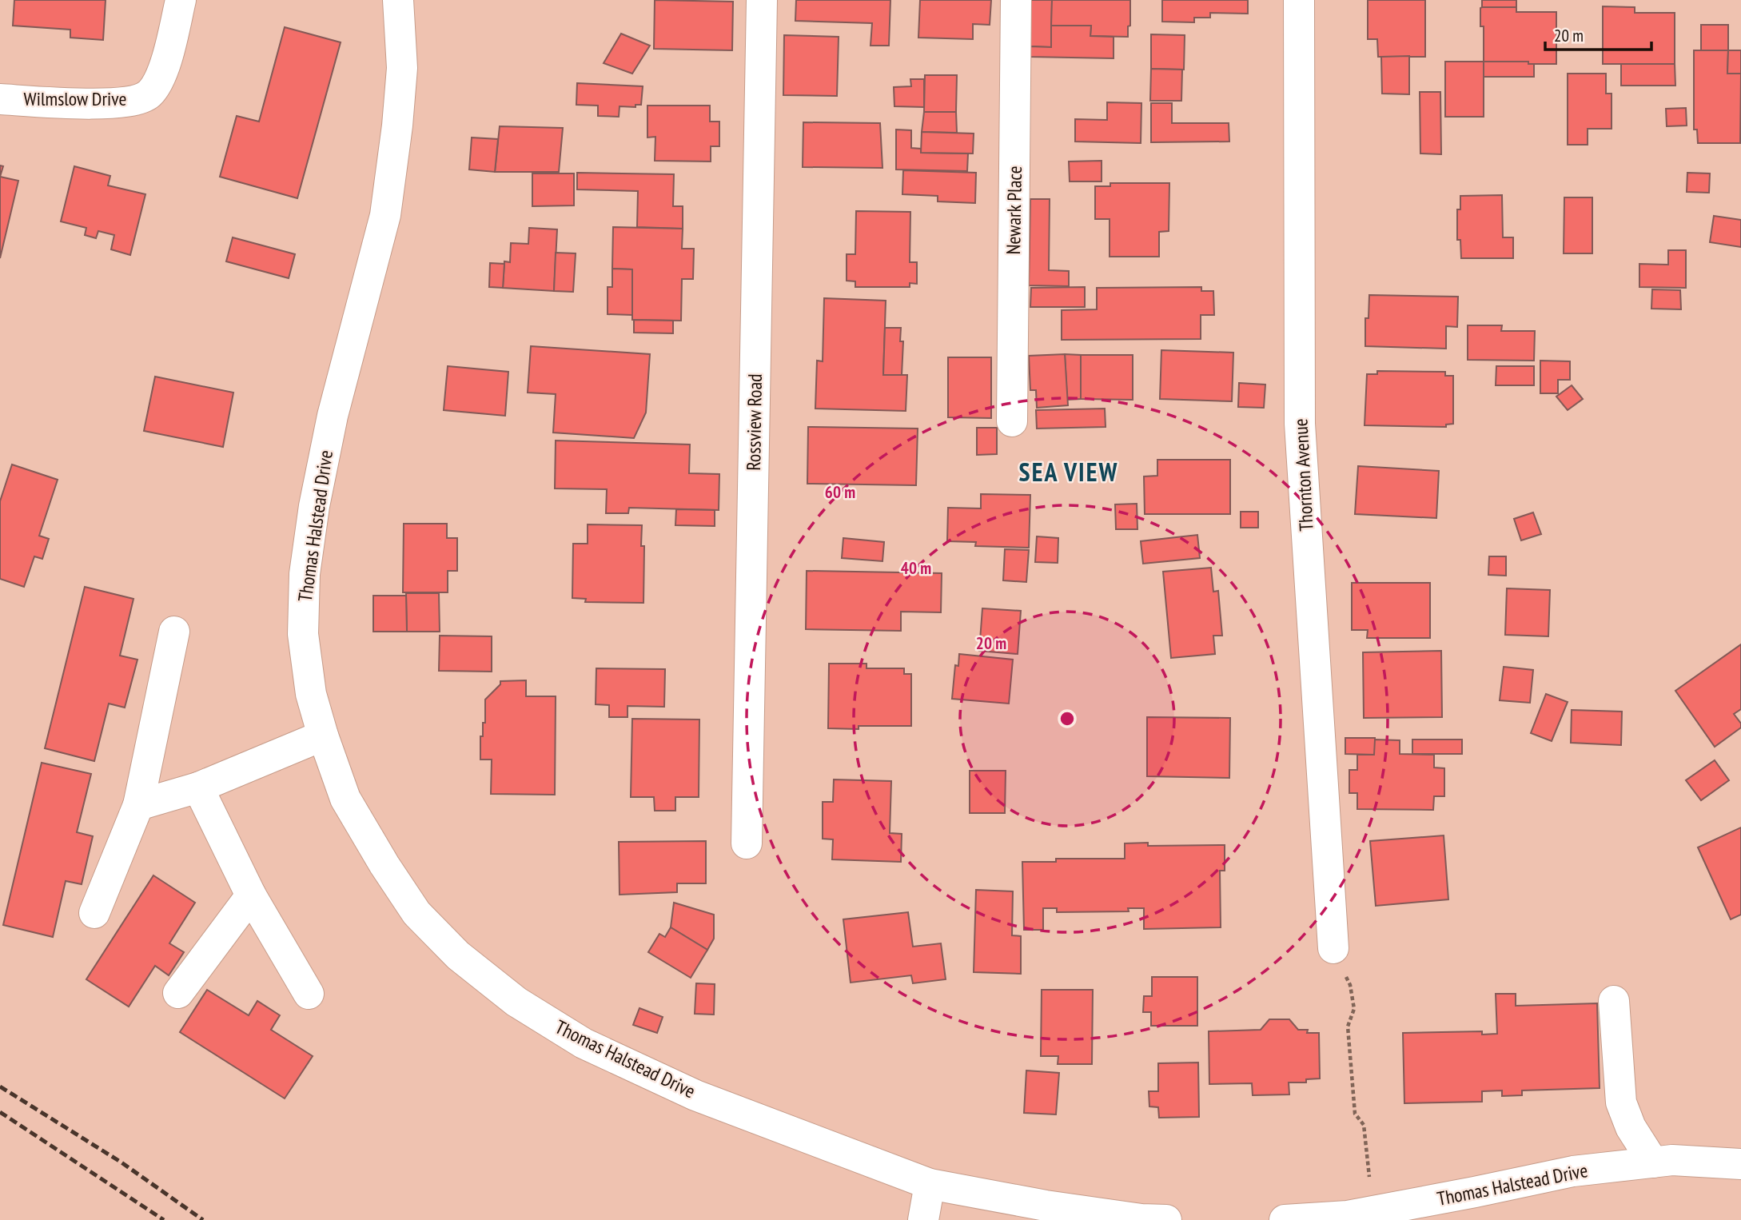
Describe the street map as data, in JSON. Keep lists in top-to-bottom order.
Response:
{
  "streets": {
    "street": [
      "Wilmslow Drive",
      "Newark Place",
      "Rossview Road",
      "Thornton Avenue",
      "Thomas Halstead Drive"
    ]
  },
  "districts": ["SEA VIEW"],
  "scale_bar": "20 m",
  "rings": ["60 m", "40 m", "20 m"]
}
